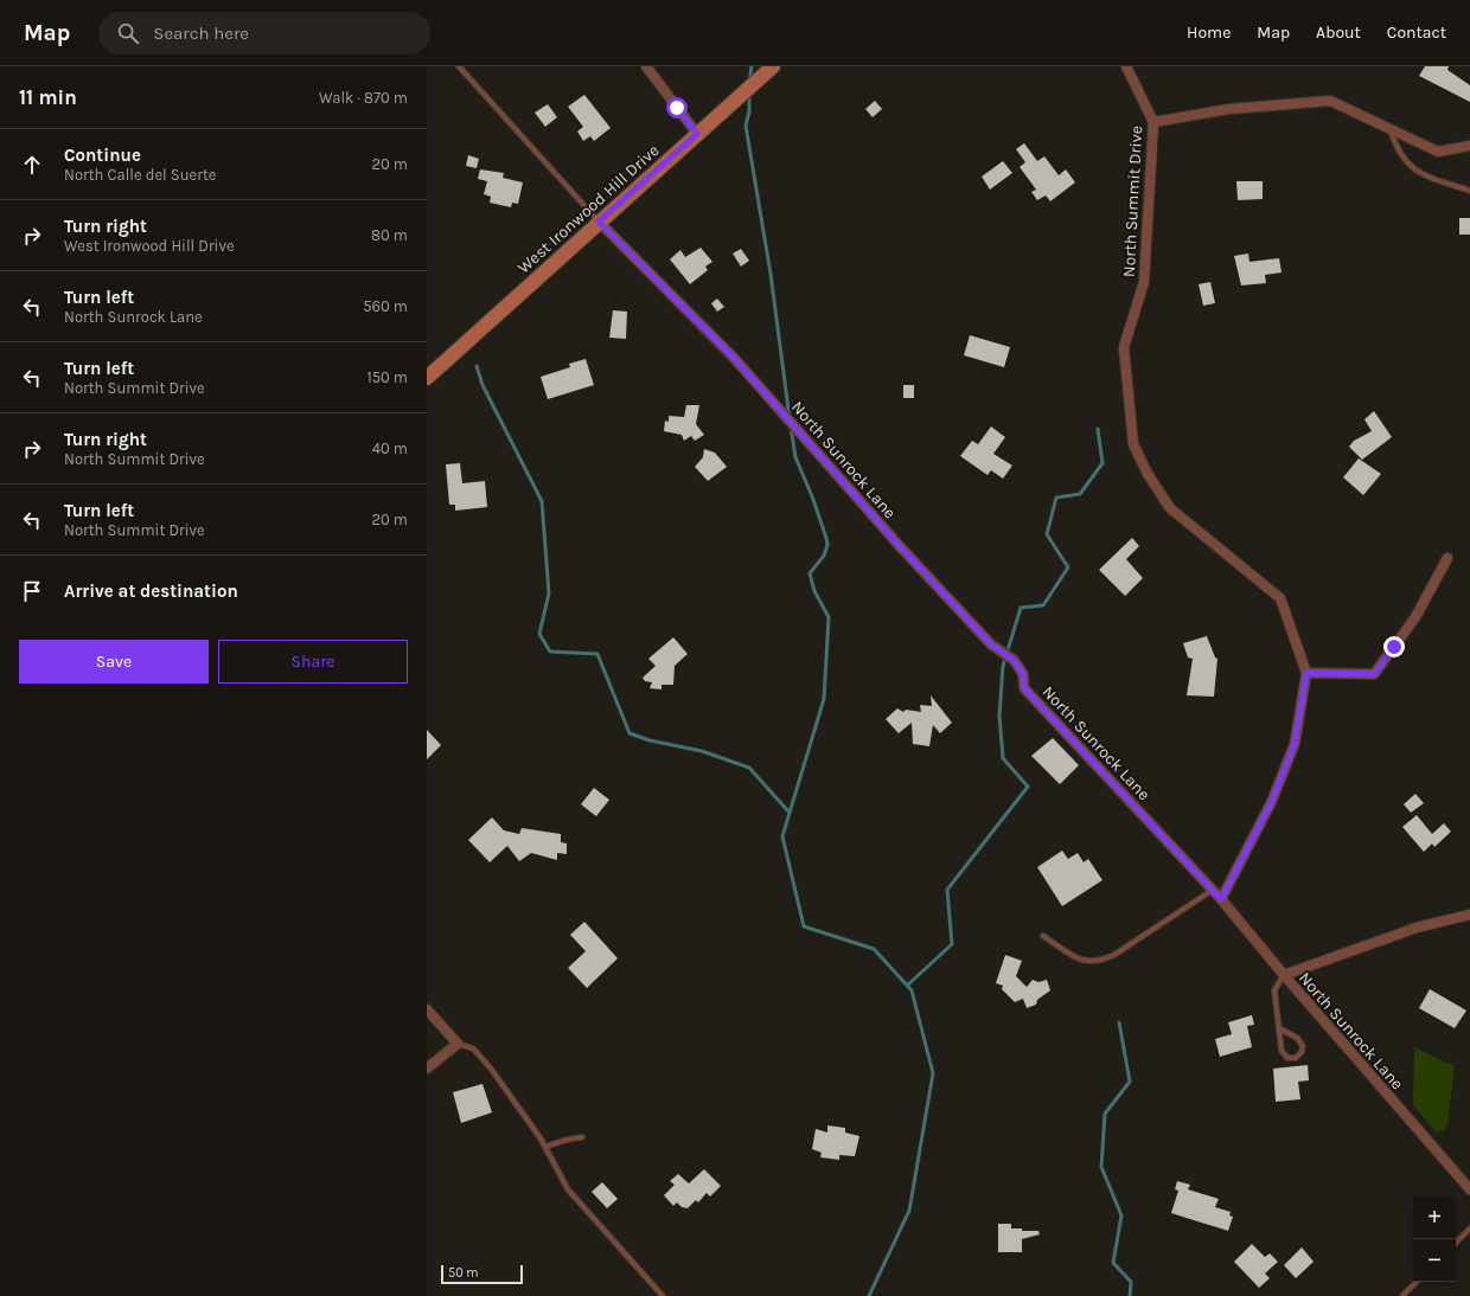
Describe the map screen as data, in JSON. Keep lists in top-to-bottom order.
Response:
{
  "streets": {
    "street": ["North Summit Drive", "West Ironwood Hill Drive", "North Sunrock Lane"]
  },
  "crossings": [
    ["North Summit Drive", "North Sunrock Lane"],
    ["West Ironwood Hill Drive", "North Sunrock Lane"]
  ],
  "scale_bar": "50 m",
  "page": {
    "header": "Map",
    "search": "Search here",
    "nav": [
      "Home",
      "Map",
      "About",
      "Contact"
    ],
    "heading": ["11 min", "Walk · 870 m"],
    "list": [
      ["Continue", "North Calle del Suerte", "20 m"],
      ["Turn right", "West Ironwood Hill Drive", "80 m"],
      ["Turn left", "North Sunrock Lane", "560 m"],
      ["Turn left", "North Summit Drive", "150 m"],
      ["Turn right", "North Summit Drive", "40 m"],
      ["Turn left", "North Summit Drive", "20 m"],
      "Arrive at destination"
    ],
    "buttons": ["Save", "Share"],
    "map_buttons": ["+", "−"],
    "scale": "50 m"
  }
}
